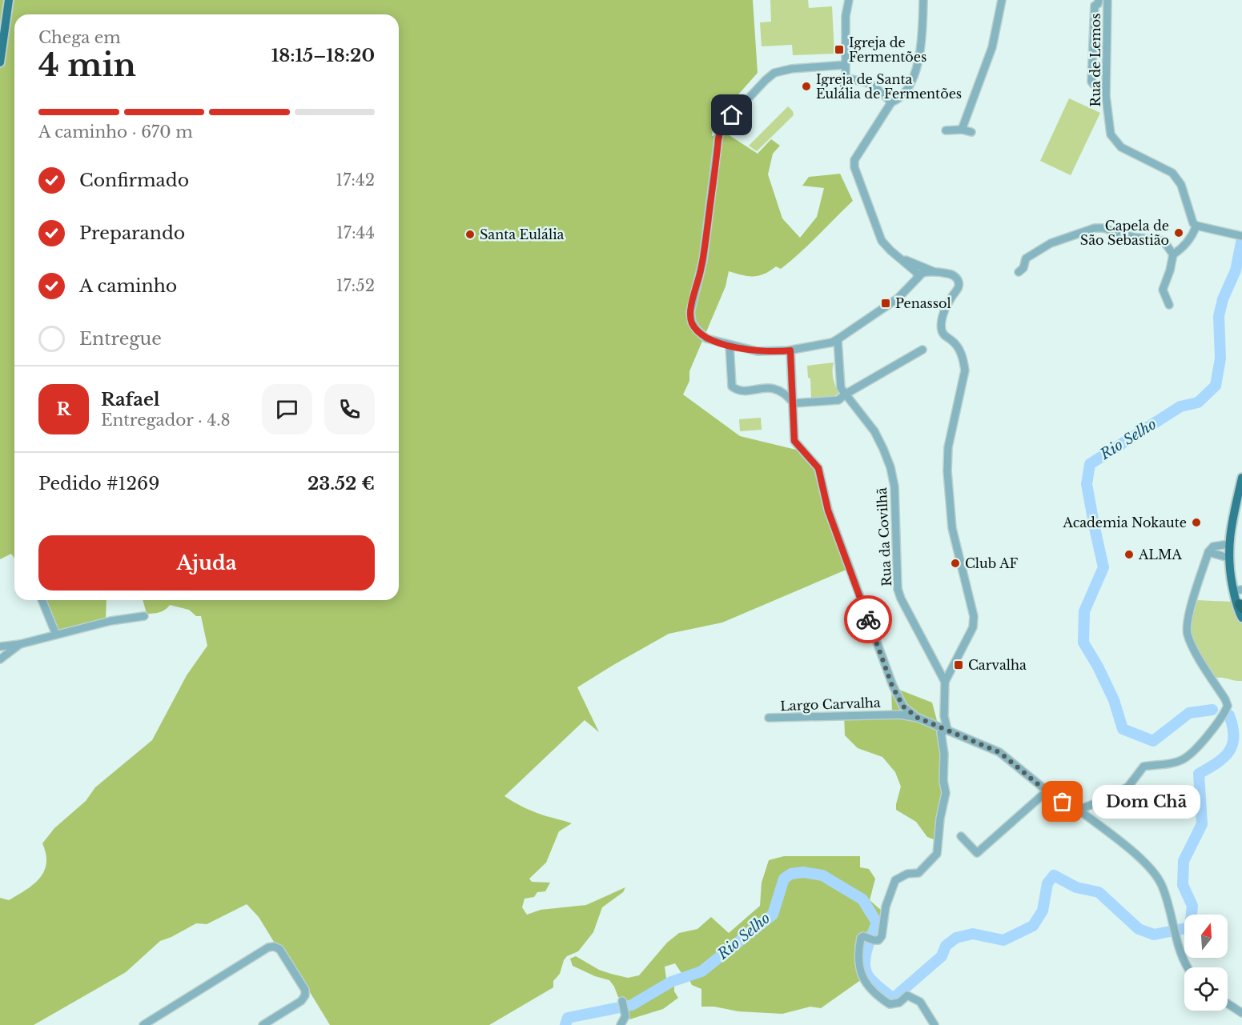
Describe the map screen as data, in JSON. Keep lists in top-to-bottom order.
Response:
{
  "streets": {
    "street": ["Rua de Lemos", "Rua da Covilhã", "Largo Carvalha"]
  },
  "water": ["Rio Selho"],
  "places": {
    "transit": ["Igreja de Fermentões", "Penassol", "Carvalha"],
    "other": [
      "Igreja de Santa Eulália de Fermentões",
      "Capela de São Sebastião",
      "Santa Eulália",
      "Academia Nokaute",
      "ALMA",
      "Club AF",
      "Dom Chã"
    ]
  },
  "north": "top",
  "page": {
    "heading": ["4 min", "Chega em", "18:15–18:20"],
    "panel": [
      "Rafael",
      "Entregador · 4.8",
      "Pedido #1269",
      "23.52 €"
    ],
    "bar": "A caminho · 670 m",
    "list": [
      ["Confirmado", "17:42"],
      ["Preparando", "17:44"],
      ["A caminho", "17:52"],
      "Entregue"
    ],
    "round": "R",
    "buttons": "Ajuda",
    "bubble": "Dom Chã"
  }
}
